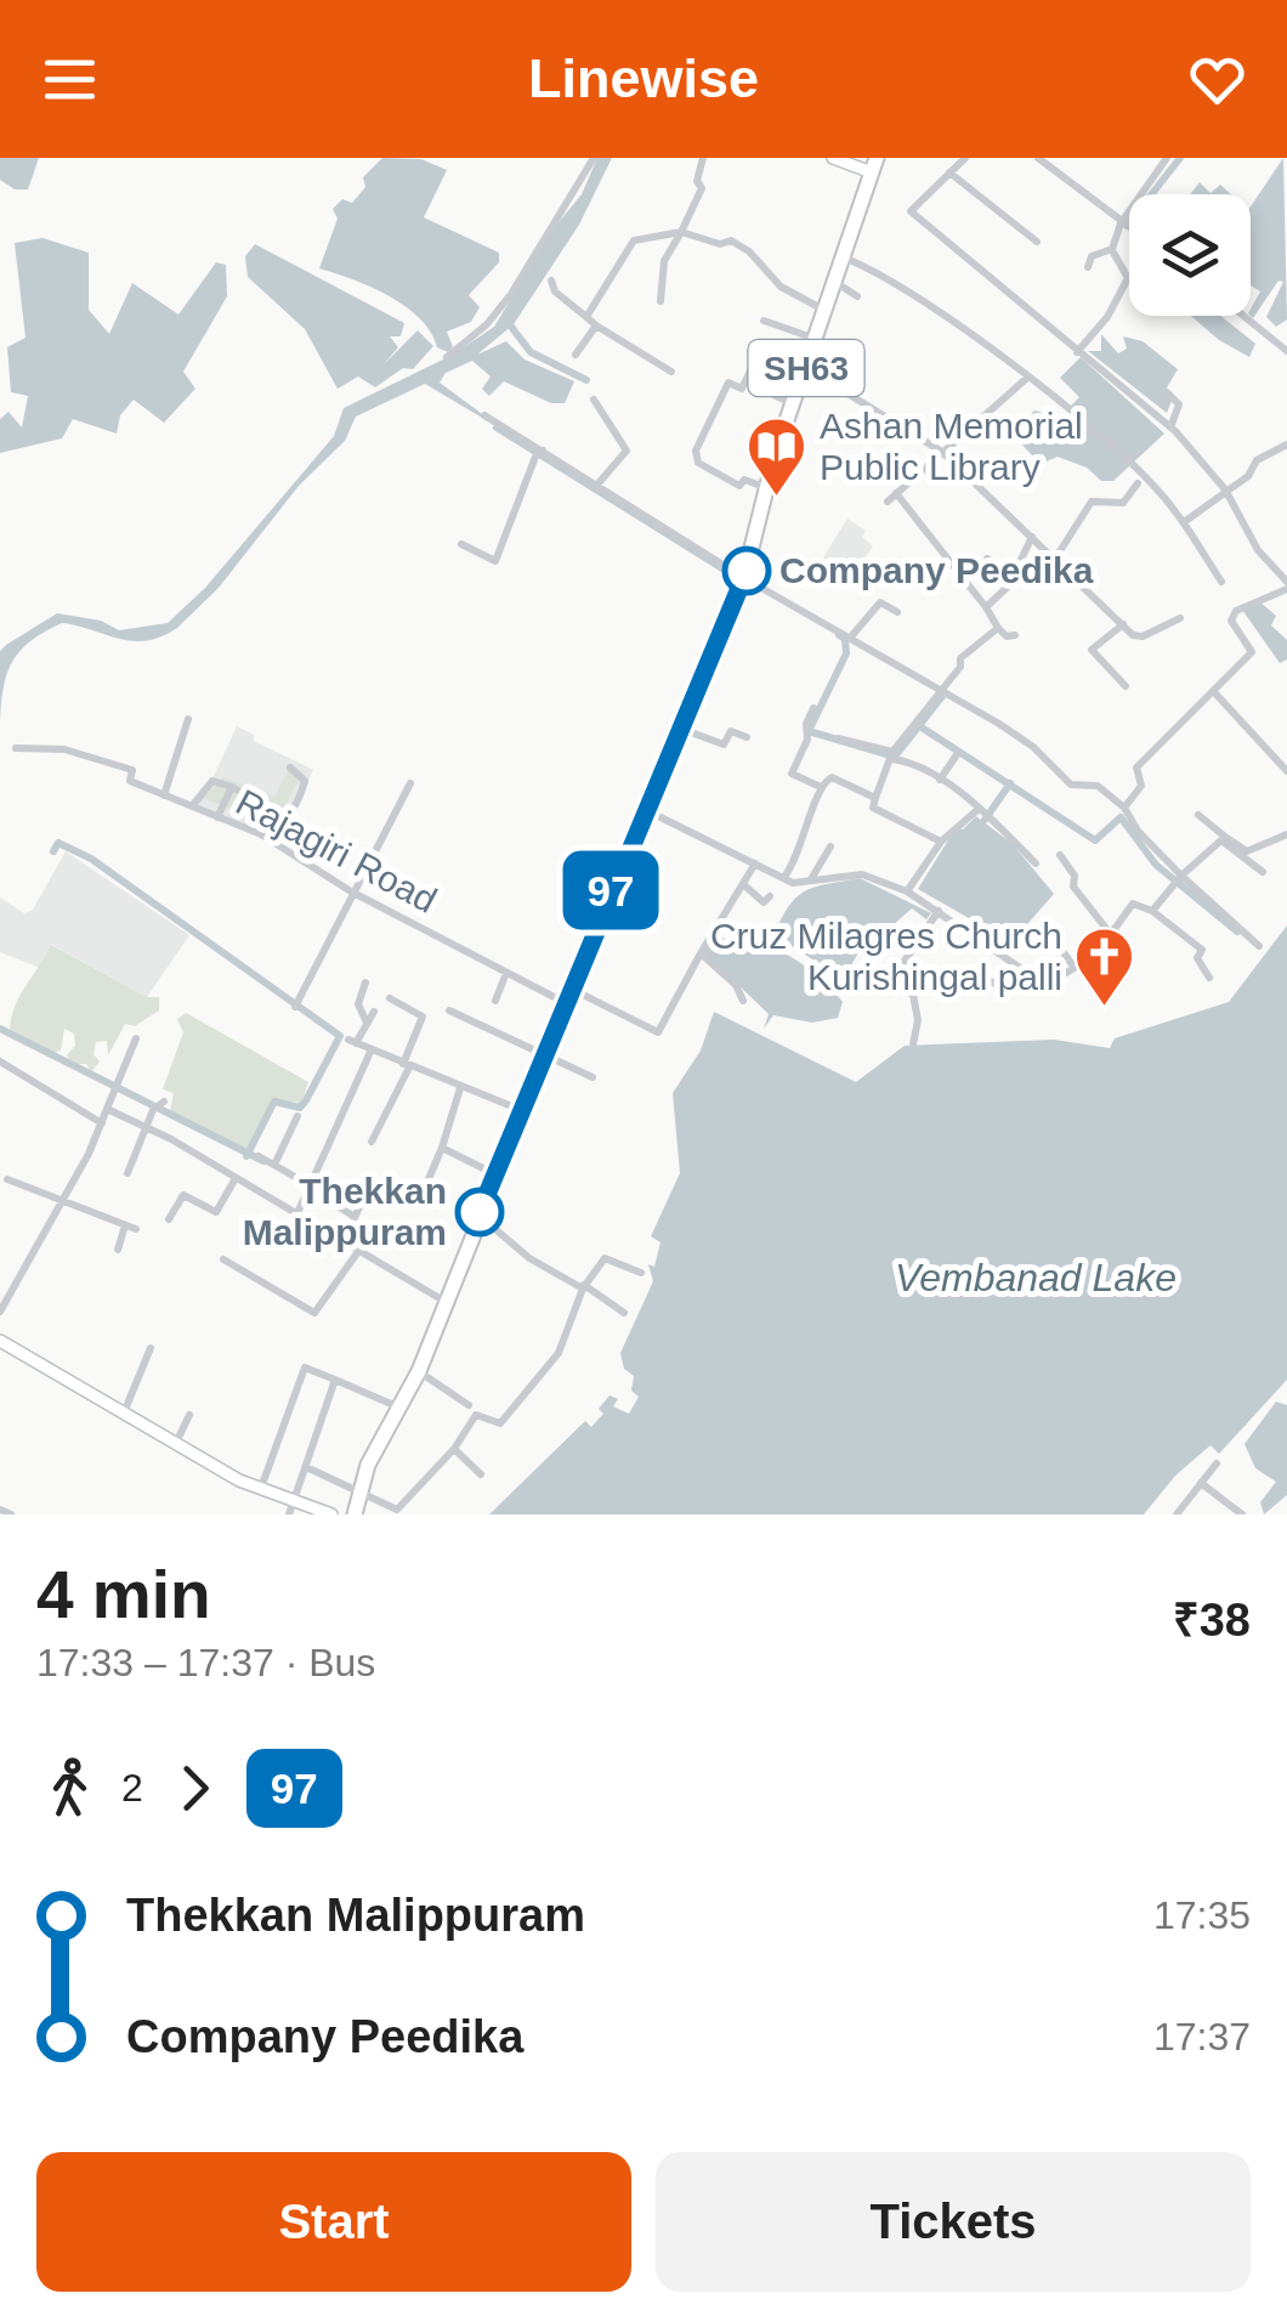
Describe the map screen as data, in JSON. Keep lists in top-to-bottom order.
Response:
{
  "streets": {
    "main road": ["SH63"],
    "street": ["Rajagiri Road"]
  },
  "crossings": [
    ["SH63", "Rajagiri Road"]
  ],
  "water": ["Vembanad Lake"],
  "places": {
    "library": ["Ashan Memorial Public Library"],
    "other": ["Company Peedika", "Thekkan Malippuram"],
    "church": ["Cruz Milagres Church Kurishingal palli"]
  },
  "lines": ["bus line 97"],
  "page": {
    "header": "Linewise",
    "on_map": "97",
    "heading": ["4 min", "17:33 – 17:37 · Bus", "₹38"],
    "legs": ["2", "97"],
    "list": [
      {
        "name": "Thekkan Malippuram",
        "value": "17:35"
      },
      {
        "name": "Company Peedika",
        "value": "17:37"
      }
    ],
    "buttons": ["Start", "Tickets"]
  }
}
